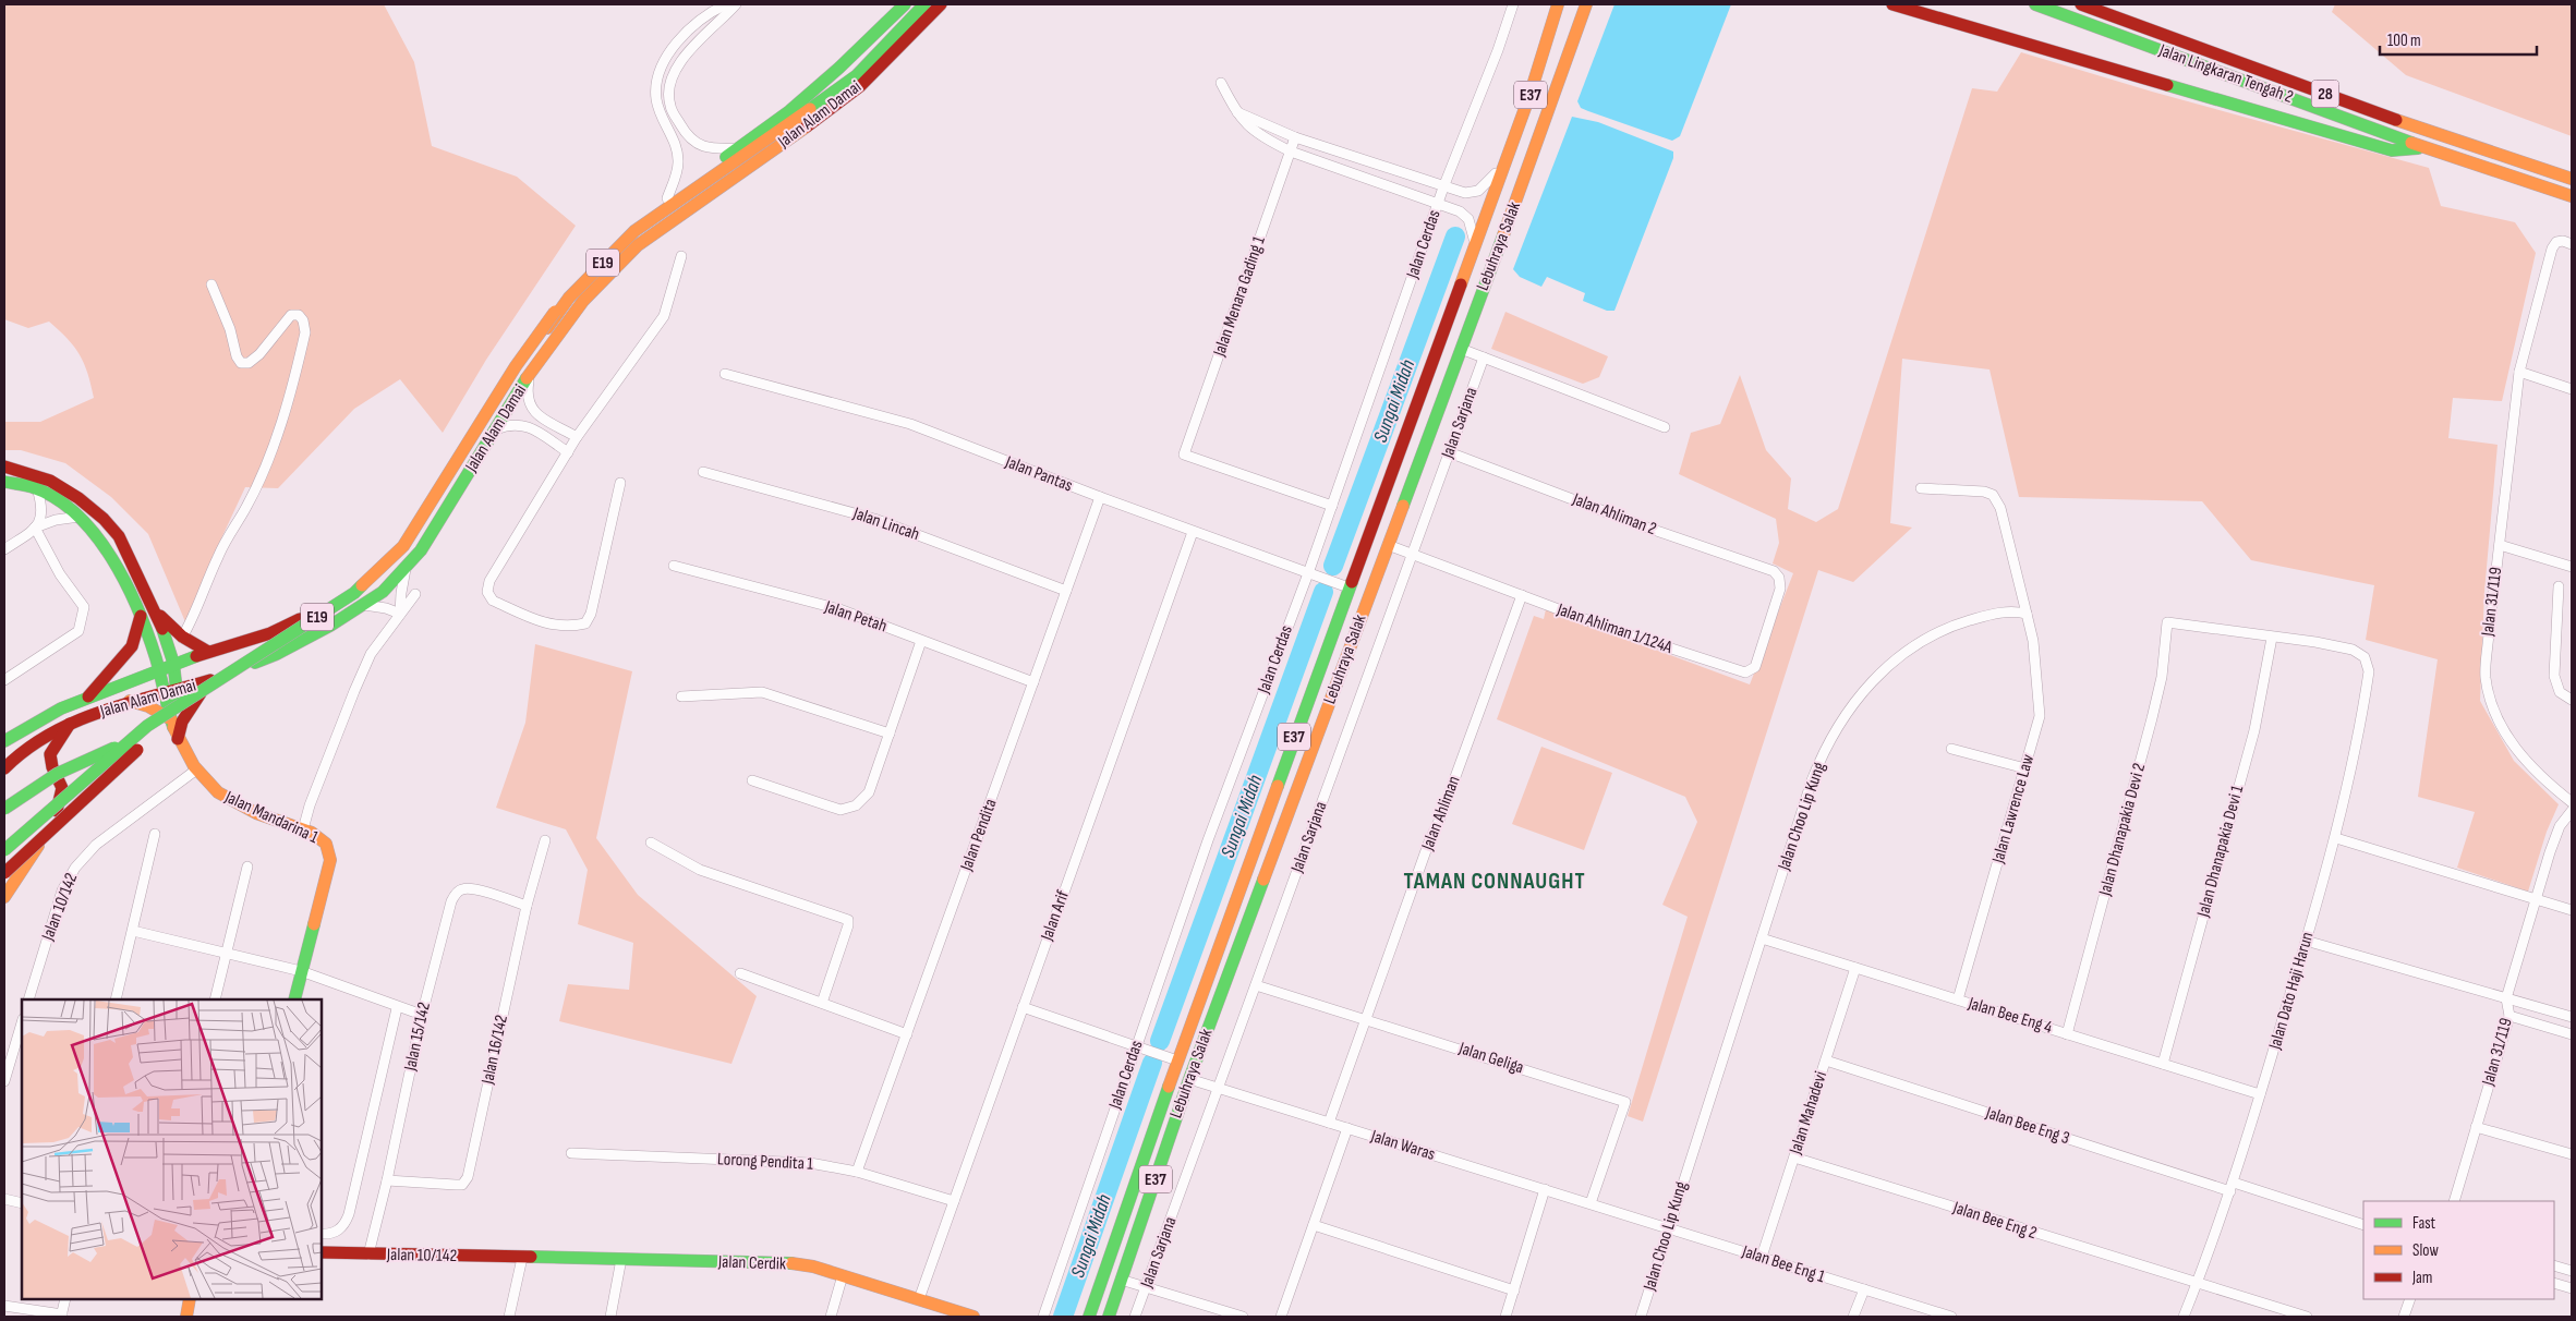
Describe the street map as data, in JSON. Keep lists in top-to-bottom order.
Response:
{
  "streets": {
    "main road": [
      "Jalan Lingkaran Tengah 2",
      "28",
      "E37",
      "Jalan Alam Damai",
      "Lebuhraya Salak",
      "E19",
      "Jalan Mandarina 1",
      "Jalan 10/142",
      "Jalan Cerdik"
    ],
    "street": [
      "Jalan Cerdas",
      "Jalan Menara Gading 1",
      "Jalan Sarjana",
      "Jalan Pantas",
      "Jalan Ahliman 2",
      "Jalan Lincah",
      "Jalan 31/119",
      "Jalan Petah",
      "Jalan Ahliman 1/124A",
      "Jalan Lawrence Law",
      "Jalan Ahliman",
      "Jalan Choo Lip Kung",
      "Jalan Dhanapakia Devi 2",
      "Jalan Pendita",
      "Jalan Dhanapakia Devi 1",
      "Jalan Arif",
      "Jalan Dato Haji Harun",
      "Jalan Bee Eng 4",
      "Jalan 15/142",
      "Jalan 16/142",
      "Jalan Geliga",
      "Jalan Mahadevi",
      "Jalan Bee Eng 3",
      "Jalan Waras",
      "Lorong Pendita 1",
      "Jalan Bee Eng 2",
      "Jalan Bee Eng 1"
    ]
  },
  "crossings": [
    ["Jalan Alam Damai", "Jalan Mandarina 1"],
    ["Jalan Cerdas", "Jalan Menara Gading 1"],
    ["Jalan Cerdas", "Jalan Pantas"],
    ["Lebuhraya Salak", "Jalan Pantas"],
    ["Lebuhraya Salak", "Jalan Ahliman 1/124A"],
    ["Lebuhraya Salak", "Jalan Waras"],
    ["Jalan Sarjana", "Jalan Ahliman 2"],
    ["Jalan Sarjana", "Jalan Ahliman 1/124A"],
    ["Jalan Sarjana", "Jalan Geliga"],
    ["Jalan Sarjana", "Jalan Waras"],
    ["Jalan Pantas", "Jalan Pendita"],
    ["Jalan Pantas", "Jalan Arif"],
    ["Jalan Ahliman 2", "Jalan Ahliman 1/124A"],
    ["Jalan Lincah", "Jalan Pendita"],
    ["Jalan Petah", "Jalan Pendita"],
    ["Jalan Ahliman 1/124A", "Jalan Ahliman"],
    ["Jalan Lawrence Law", "Jalan Choo Lip Kung"],
    ["Jalan Lawrence Law", "Jalan Bee Eng 4"],
    ["Jalan Ahliman", "Jalan Geliga"],
    ["Jalan Ahliman", "Jalan Waras"],
    ["Jalan Choo Lip Kung", "Jalan Bee Eng 4"],
    ["Jalan Choo Lip Kung", "Jalan Bee Eng 1"],
    ["Jalan Mandarina 1", "Jalan 10/142"],
    ["Jalan Dhanapakia Devi 2", "Jalan Dhanapakia Devi 1"],
    ["Jalan Dhanapakia Devi 2", "Jalan Dato Haji Harun"],
    ["Jalan Dhanapakia Devi 2", "Jalan Bee Eng 4"],
    ["Jalan Pendita", "Lorong Pendita 1"],
    ["Jalan Dhanapakia Devi 1", "Jalan Dato Haji Harun"],
    ["Jalan Dhanapakia Devi 1", "Jalan Bee Eng 4"],
    ["Jalan 10/142", "Jalan 15/142"],
    ["Jalan 10/142", "Jalan Cerdik"],
    ["Jalan Arif", "Lorong Pendita 1"],
    ["Jalan Arif", "Jalan Cerdik"],
    ["Jalan Dato Haji Harun", "Jalan Bee Eng 4"],
    ["Jalan Dato Haji Harun", "Jalan Bee Eng 3"],
    ["Jalan Dato Haji Harun", "Jalan Bee Eng 2"],
    ["Jalan Bee Eng 4", "Jalan Mahadevi"],
    ["Jalan 15/142", "Jalan 16/142"],
    ["Jalan Geliga", "Jalan Waras"],
    ["Jalan Mahadevi", "Jalan Bee Eng 3"],
    ["Jalan Mahadevi", "Jalan Bee Eng 2"],
    ["Jalan Mahadevi", "Jalan Bee Eng 1"],
    ["Jalan Waras", "Jalan Bee Eng 1"]
  ],
  "districts": ["TAMAN CONNAUGHT"],
  "water": ["Sungai Midah"],
  "legend": ["Fast", "Slow", "Jam"],
  "scale_bar": "100 m"
}
